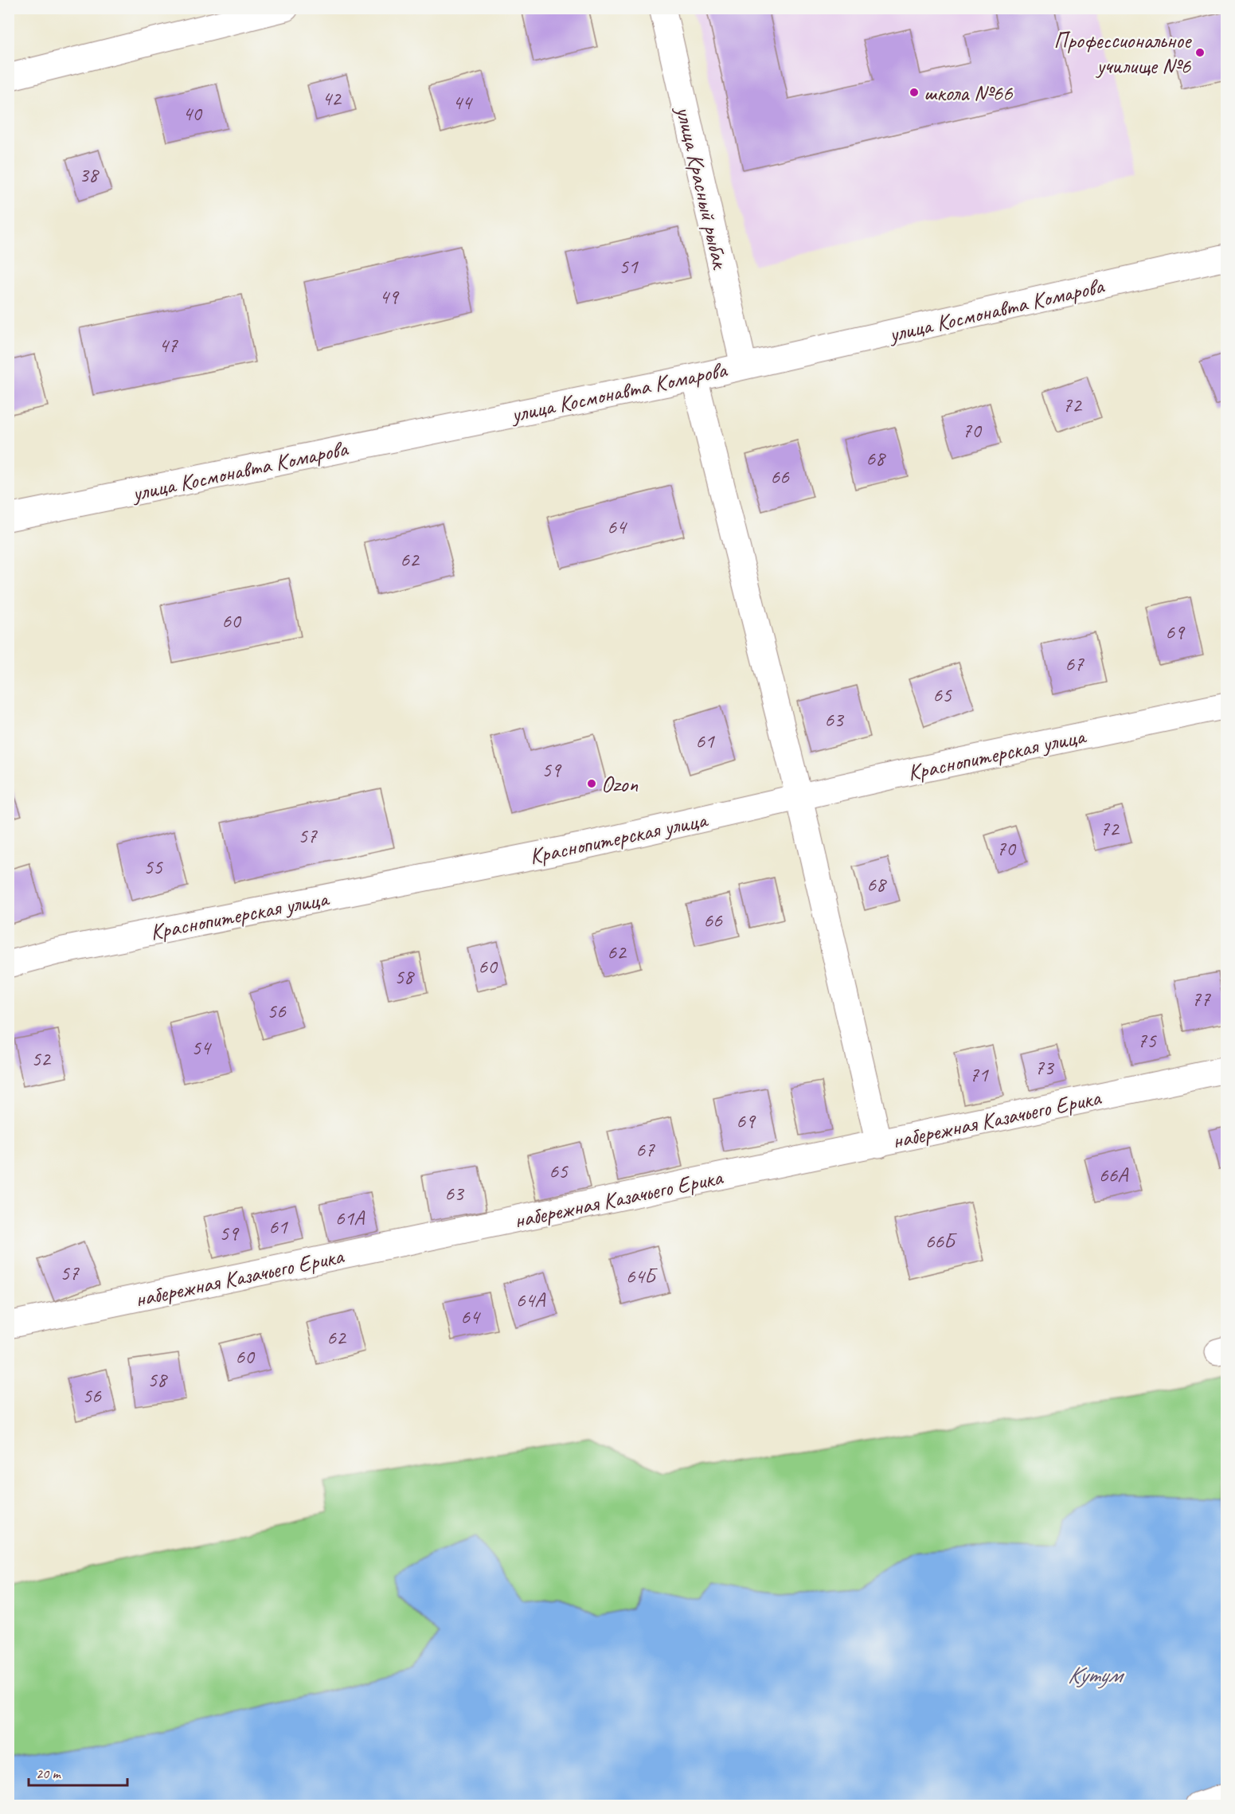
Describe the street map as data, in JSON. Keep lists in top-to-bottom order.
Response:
{
  "streets": {
    "street": [
      "улица Красный рыбак",
      "улица Космонавта Комарова",
      "Краснопитерская улица",
      "набережная Казачьего Ерика"
    ]
  },
  "crossings": [
    ["улица Красный рыбак", "улица Космонавта Комарова"]
  ],
  "water": ["Кутум"],
  "places": ["Профессиональное училище №6", "школа №66", "Ozon"],
  "house_numbers": [
    "42",
    "44",
    "40",
    "38",
    "51",
    "49",
    "47",
    "72",
    "70",
    "68",
    "66",
    "64",
    "62",
    "60",
    "69",
    "67",
    "65",
    "63",
    "61",
    "59",
    "72",
    "57",
    "70",
    "55",
    "68",
    "66",
    "62",
    "60",
    "58",
    "77",
    "56",
    "75",
    "54",
    "52",
    "73",
    "71",
    "69",
    "67",
    "65",
    "66А",
    "63",
    "61А",
    "61",
    "59",
    "66Б",
    "57",
    "64Б",
    "64А",
    "64",
    "62",
    "60",
    "58",
    "56"
  ],
  "scale_bar": "20 m"
}
